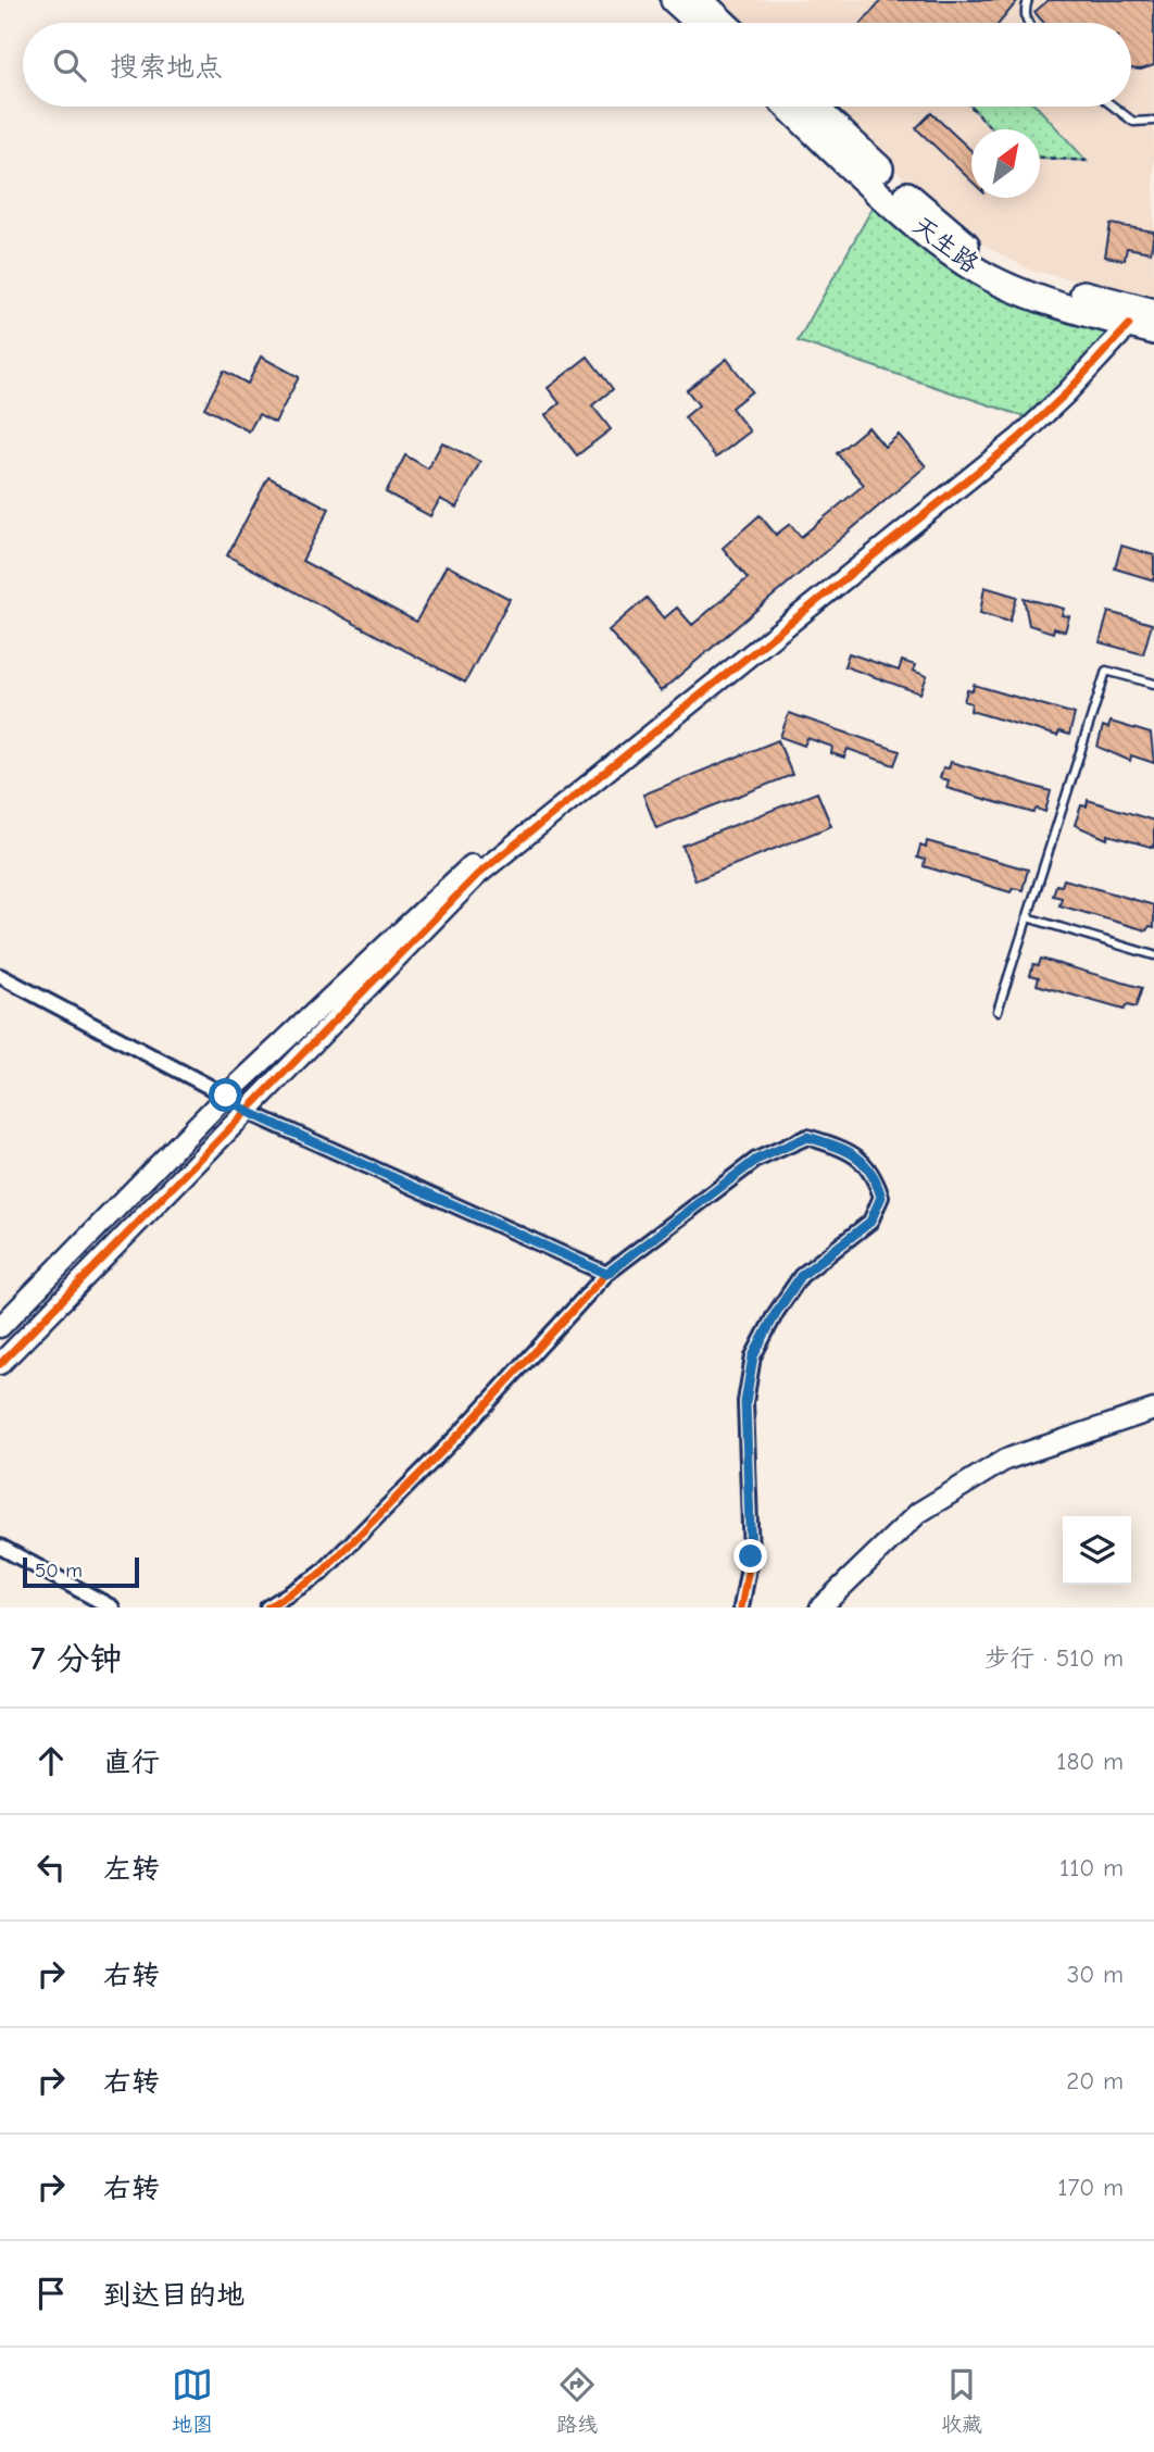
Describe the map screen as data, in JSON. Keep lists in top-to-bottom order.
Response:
{
  "streets": {
    "highway": ["天生路"]
  },
  "scale_bar": "50 m",
  "north": "top right",
  "page": {
    "search": "搜索地点",
    "scale": "50 m",
    "heading": ["7 分钟", "步行 · 510 m"],
    "list": [
      ["直行", "180 m"],
      ["左转", "110 m"],
      ["右转", "30 m"],
      ["右转", "20 m"],
      ["右转", "170 m"],
      "到达目的地"
    ],
    "nav": ["地图", "路线", "收藏"]
  }
}
